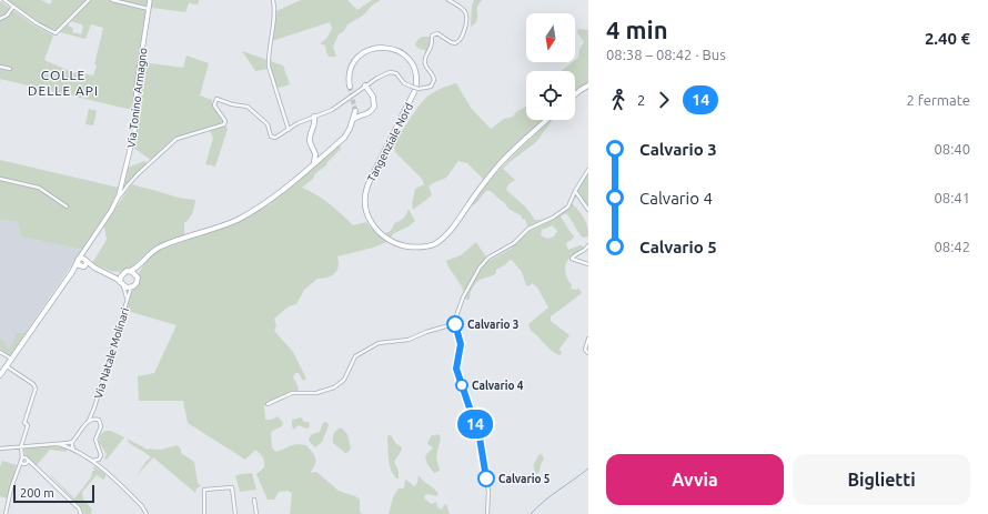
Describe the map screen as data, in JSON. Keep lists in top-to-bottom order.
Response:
{
  "streets": {
    "main road": ["Tangenziale Nord"],
    "street": ["Via Tonino Armagno", "Via Natale Molinari"]
  },
  "districts": ["COLLE DELLE API"],
  "places": ["Calvario 3", "Calvario 4", "Calvario 5"],
  "lines": ["bus line 14"],
  "scale_bar": "200 m",
  "north": "bottom",
  "page": {
    "on_map": "14",
    "heading": ["4 min", "08:38 – 08:42 · Bus", "2.40 €"],
    "legs": ["2", "14", "2 fermate"],
    "list": [
      {
        "name": "Calvario 3",
        "value": "08:40"
      },
      {
        "name": "Calvario 4",
        "value": "08:41"
      },
      {
        "name": "Calvario 5",
        "value": "08:42"
      }
    ],
    "buttons": ["Avvia", "Biglietti"],
    "scale": "200 m"
  }
}
